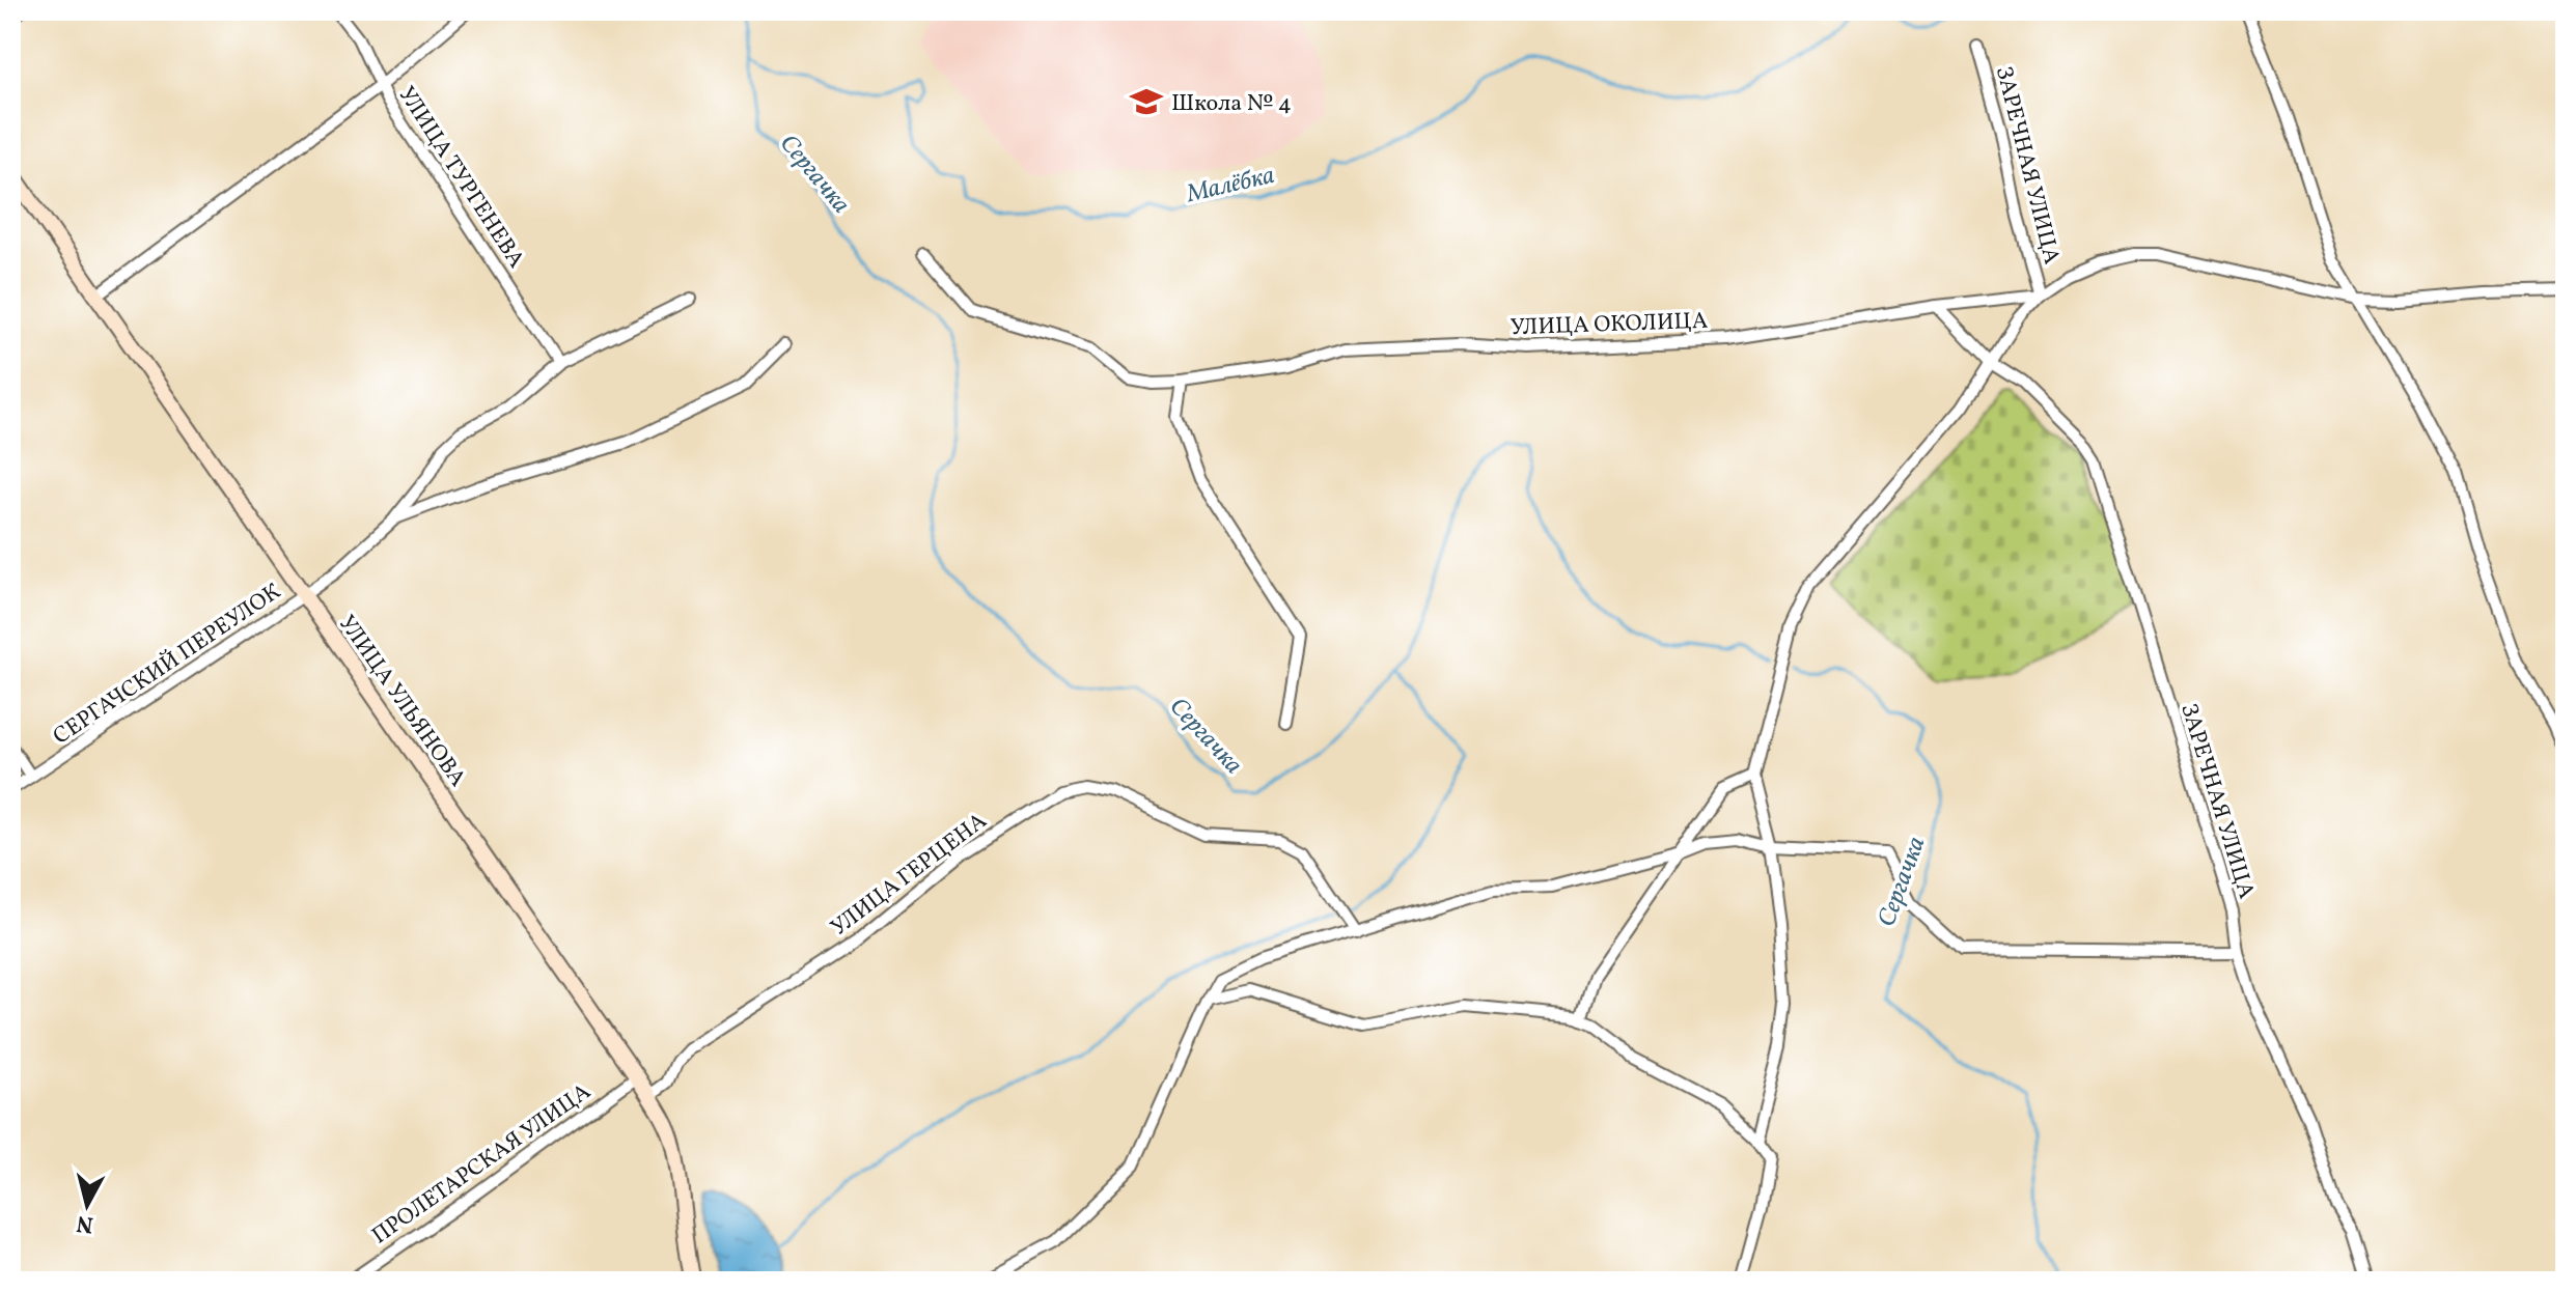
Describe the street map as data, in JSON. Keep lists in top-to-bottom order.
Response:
{
  "streets": {
    "main road": ["УЛИЦА УЛЬЯНОВА"],
    "street": [
      "ЗАРЕЧНАЯ УЛИЦА",
      "УЛИЦА ТУРГЕНЕВА",
      "УЛИЦА ОКОЛИЦА",
      "СЕРГАЧСКИЙ ПЕРЕУЛОК",
      "УЛИЦА ГЕРЦЕНА",
      "ПРОЛЕТАРСКАЯ УЛИЦА"
    ]
  },
  "crossings": [
    ["ЗАРЕЧНАЯ УЛИЦА", "УЛИЦА ОКОЛИЦА"],
    ["СЕРГАЧСКИЙ ПЕРЕУЛОК", "УЛИЦА УЛЬЯНОВА"],
    ["УЛИЦА УЛЬЯНОВА", "УЛИЦА ГЕРЦЕНА"],
    ["УЛИЦА УЛЬЯНОВА", "ПРОЛЕТАРСКАЯ УЛИЦА"]
  ],
  "water": ["Сергачка", "Малёбка"],
  "places": {
    "school or university": ["Школа № 4"]
  },
  "north": "bottom"
}
